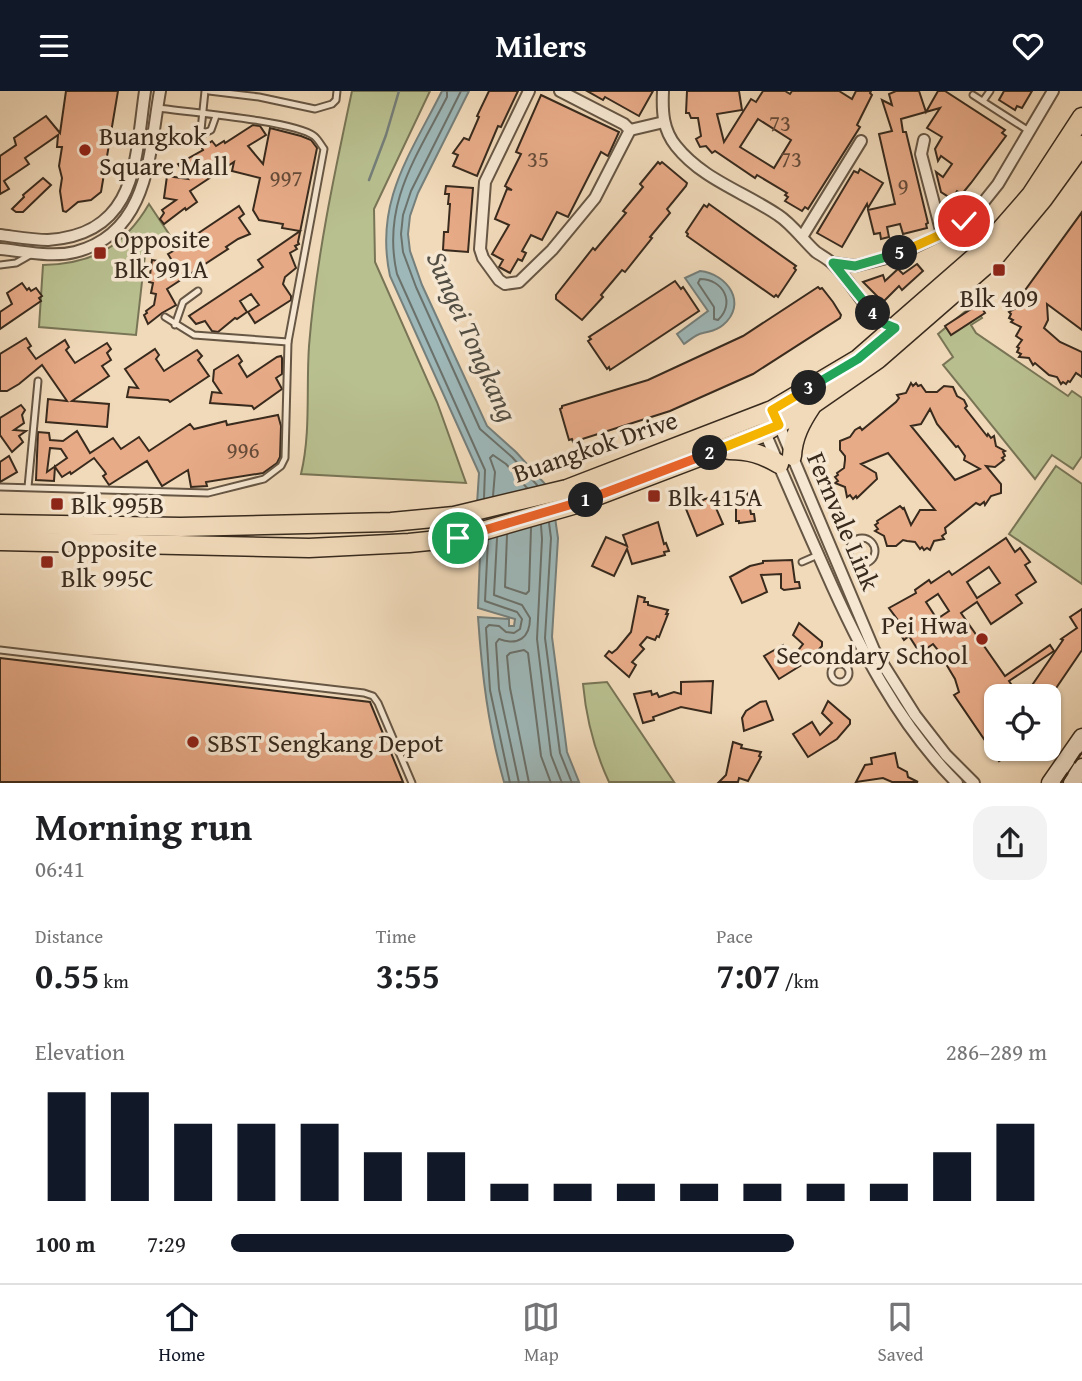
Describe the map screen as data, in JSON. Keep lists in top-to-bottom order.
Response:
{
  "streets": {
    "main road": ["Buangkok Drive"],
    "street": ["Fernvale Link"]
  },
  "crossings": [
    ["Buangkok Drive", "Fernvale Link"]
  ],
  "water": ["Sungei Tongkang"],
  "places": {
    "other": ["Buangkok Square Mall", "Pei Hwa Secondary School", "SBST Sengkang Depot"],
    "transit": [
      "Opposite Blk 991A",
      "Blk 409",
      "Blk 415A",
      "Blk 995B",
      "Opposite Blk 995C"
    ]
  },
  "house_numbers": [
    "73",
    "35",
    "73",
    "997",
    "9",
    "996"
  ],
  "page": {
    "header": "Milers",
    "pins": [
      "5",
      "4",
      "3",
      "2",
      "1"
    ],
    "heading": ["Morning run", "06:41"],
    "stats": [
      ["Distance", "0.55 km"],
      ["Time", "3:55"],
      ["Pace", "7:07 /km"]
    ],
    "chart": ["Elevation", "286–289 m"],
    "list": [
      {
        "name": "100 m",
        "note": "7:29"
      }
    ],
    "tabs": ["Home", "Map", "Saved"]
  }
}
